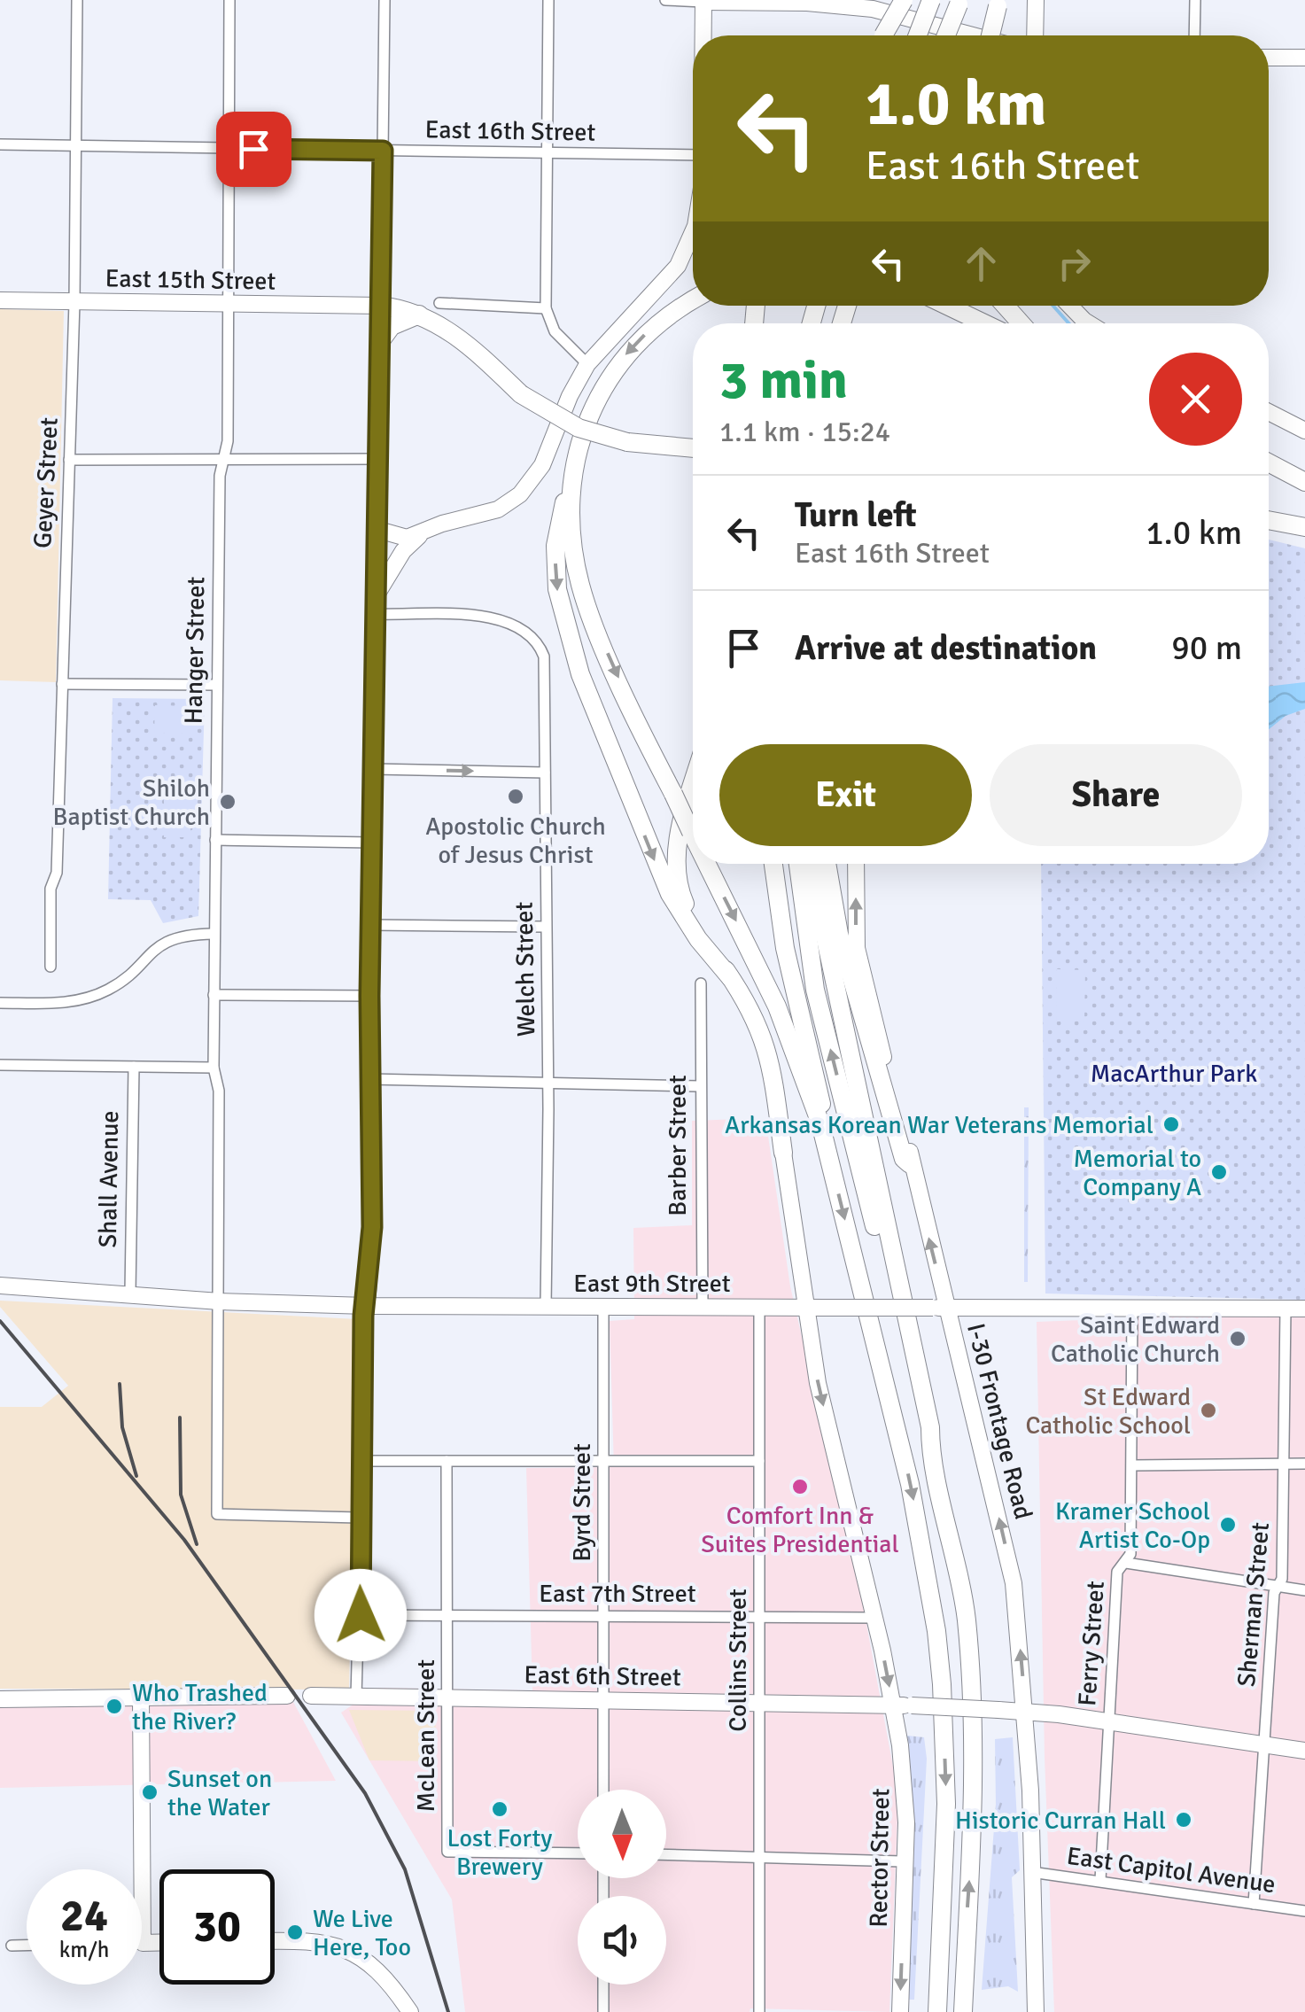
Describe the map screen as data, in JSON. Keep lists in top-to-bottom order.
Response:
{
  "streets": {
    "main road": [
      "East 15th Street",
      "East 9th Street",
      "I-30 Frontage Road",
      "East 6th Street",
      "Rector Street"
    ],
    "street": [
      "East 16th Street",
      "Geyer Street",
      "Hanger Street",
      "Welch Street",
      "Barber Street",
      "Shall Avenue",
      "Byrd Street",
      "East 7th Street",
      "Sherman Street",
      "Ferry Street",
      "Collins Street",
      "McLean Street",
      "East Capitol Avenue"
    ]
  },
  "crossings": [
    ["East 16th Street", "Geyer Street"],
    ["East 16th Street", "Hanger Street"],
    ["East 15th Street", "Geyer Street"],
    ["East 15th Street", "Hanger Street"],
    ["Hanger Street", "East 9th Street"],
    ["Welch Street", "East 9th Street"],
    ["Barber Street", "East 9th Street"],
    ["Shall Avenue", "East 9th Street"],
    ["East 9th Street", "I-30 Frontage Road"],
    ["East 9th Street", "Byrd Street"],
    ["East 9th Street", "Sherman Street"],
    ["East 9th Street", "Ferry Street"],
    ["East 9th Street", "Collins Street"],
    ["I-30 Frontage Road", "East 6th Street"],
    ["I-30 Frontage Road", "East Capitol Avenue"],
    ["Byrd Street", "East 7th Street"],
    ["Byrd Street", "East 6th Street"],
    ["East 7th Street", "Collins Street"],
    ["East 7th Street", "McLean Street"],
    ["Sherman Street", "East Capitol Avenue"],
    ["Ferry Street", "East Capitol Avenue"],
    ["Collins Street", "East 6th Street"],
    ["East 6th Street", "McLean Street"],
    ["East 6th Street", "Rector Street"]
  ],
  "one_way": ["Rector Street"],
  "parks": ["MacArthur Park"],
  "places": [
    "Apostolic Church of Jesus Christ",
    "Shiloh Baptist Church",
    "Arkansas Korean War Veterans Memorial",
    "Memorial to Company A",
    "Saint Edward Catholic Church",
    "St Edward Catholic School",
    "Comfort Inn & Suites Presidential",
    "Kramer School Artist Co-Op",
    "Who Trashed the River?",
    "Sunset on the Water",
    "Lost Forty Brewery",
    "Historic Curran Hall",
    "We Live Here, Too"
  ],
  "north": "bottom",
  "page": {
    "turn": ["1.0 km", "East 16th Street"],
    "heading": ["3 min", "1.1 km · 15:24"],
    "list": [
      {
        "name": "Turn left",
        "note": "East 16th Street",
        "value": "1.0 km"
      },
      {
        "name": "Arrive at destination",
        "value": "90 m"
      }
    ],
    "buttons": ["Exit", "Share"],
    "speed": "24 km/h",
    "limit": "30"
  }
}
